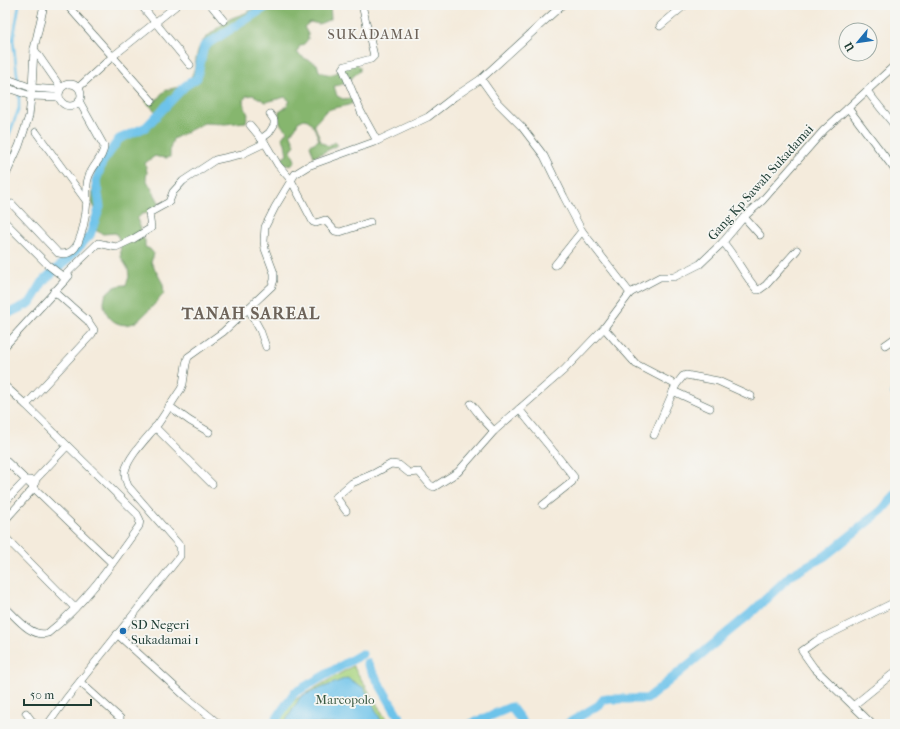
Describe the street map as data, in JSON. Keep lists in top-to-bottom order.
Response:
{
  "streets": {
    "street": ["Gang Kp Sawah Sukadamai"]
  },
  "districts": ["SUKADAMAI", "TANAH SAREAL"],
  "parks": ["Marcopolo"],
  "places": ["SD Negeri Sukadamai 1"],
  "scale_bar": "50 m",
  "north": "bottom left"
}
